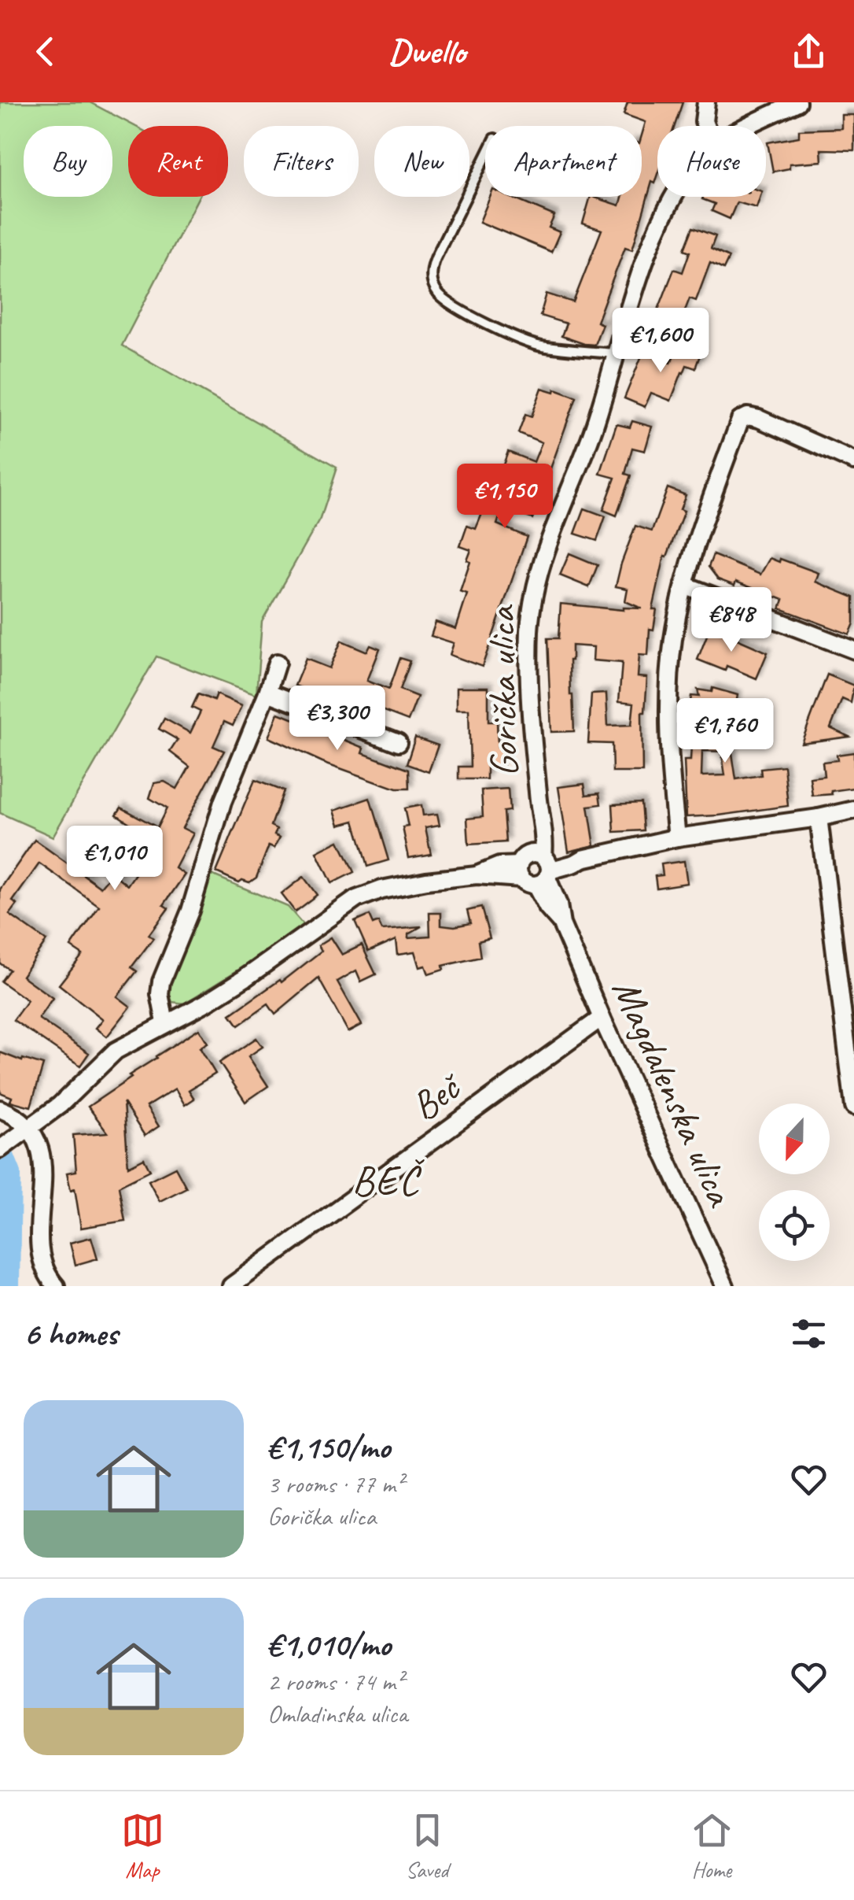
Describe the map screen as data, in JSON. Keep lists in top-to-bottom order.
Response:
{
  "streets": {
    "street": ["Gorička ulica", "Magdalenska ulica", "Beč"]
  },
  "crossings": [
    ["Gorička ulica", "Magdalenska ulica"],
    ["Magdalenska ulica", "Beč"]
  ],
  "districts": ["BEČ"],
  "north": "bottom",
  "page": {
    "header": "Dwello",
    "chip": [
      "Buy",
      "Rent",
      "Filters",
      "New",
      "Apartment",
      "House"
    ],
    "price": [
      "€1,600",
      "€1,150",
      "€848",
      "€3,300",
      "€1,760",
      "€1,010"
    ],
    "heading": "6 homes",
    "list": [
      {
        "name": "€1,150/mo",
        "note": "3 rooms · 77 m² · Gorička ulica"
      },
      {
        "name": "€1,010/mo",
        "note": "2 rooms · 74 m² · Omladinska ulica"
      }
    ],
    "tabs": ["Map", "Saved", "Home"]
  }
}
